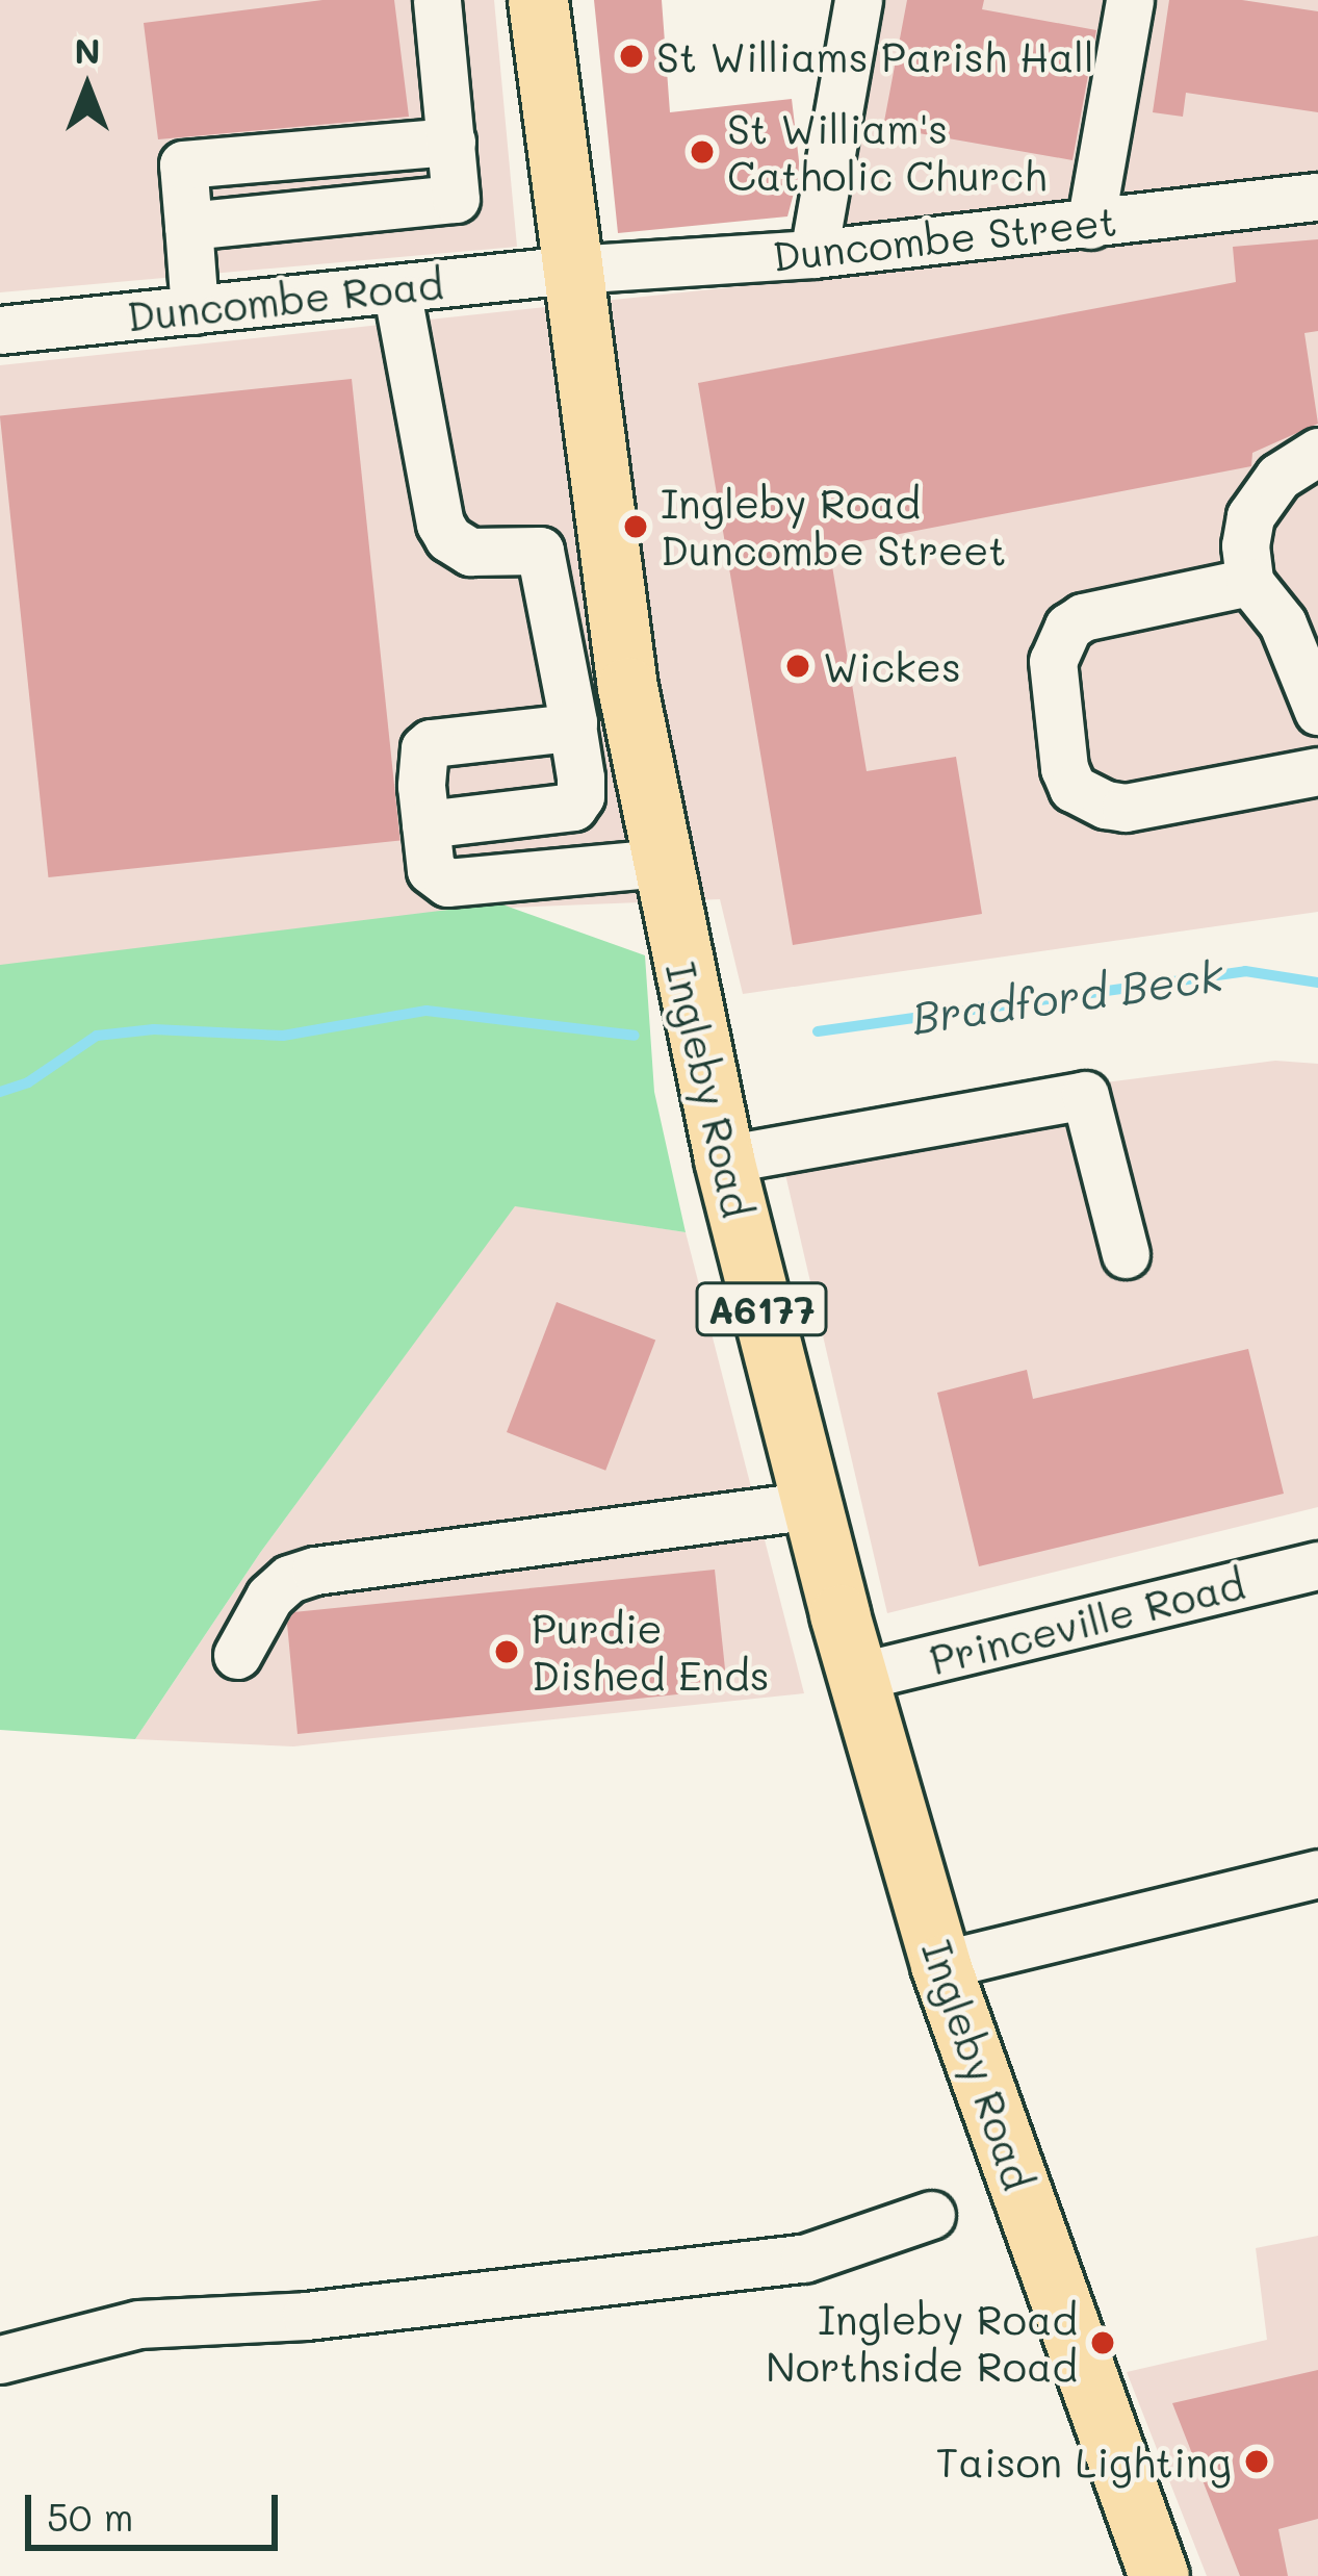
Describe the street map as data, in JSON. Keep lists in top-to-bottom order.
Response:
{
  "streets": {
    "main road": ["Ingleby Road", "A6177"],
    "street": ["Duncombe Street", "Duncombe Road", "Princeville Road"]
  },
  "crossings": [
    ["Duncombe Street", "Duncombe Road"],
    ["Duncombe Street", "Ingleby Road"],
    ["Duncombe Road", "Ingleby Road"],
    ["Ingleby Road", "Princeville Road"]
  ],
  "water": ["Bradford Beck"],
  "places": [
    "St Williams Parish Hall",
    "St William's Catholic Church",
    "Ingleby Road Duncombe Street",
    "Wickes",
    "Purdie Dished Ends",
    "Ingleby Road Northside Road",
    "Taison Lighting"
  ],
  "scale_bar": "50 m",
  "north": "top"
}
